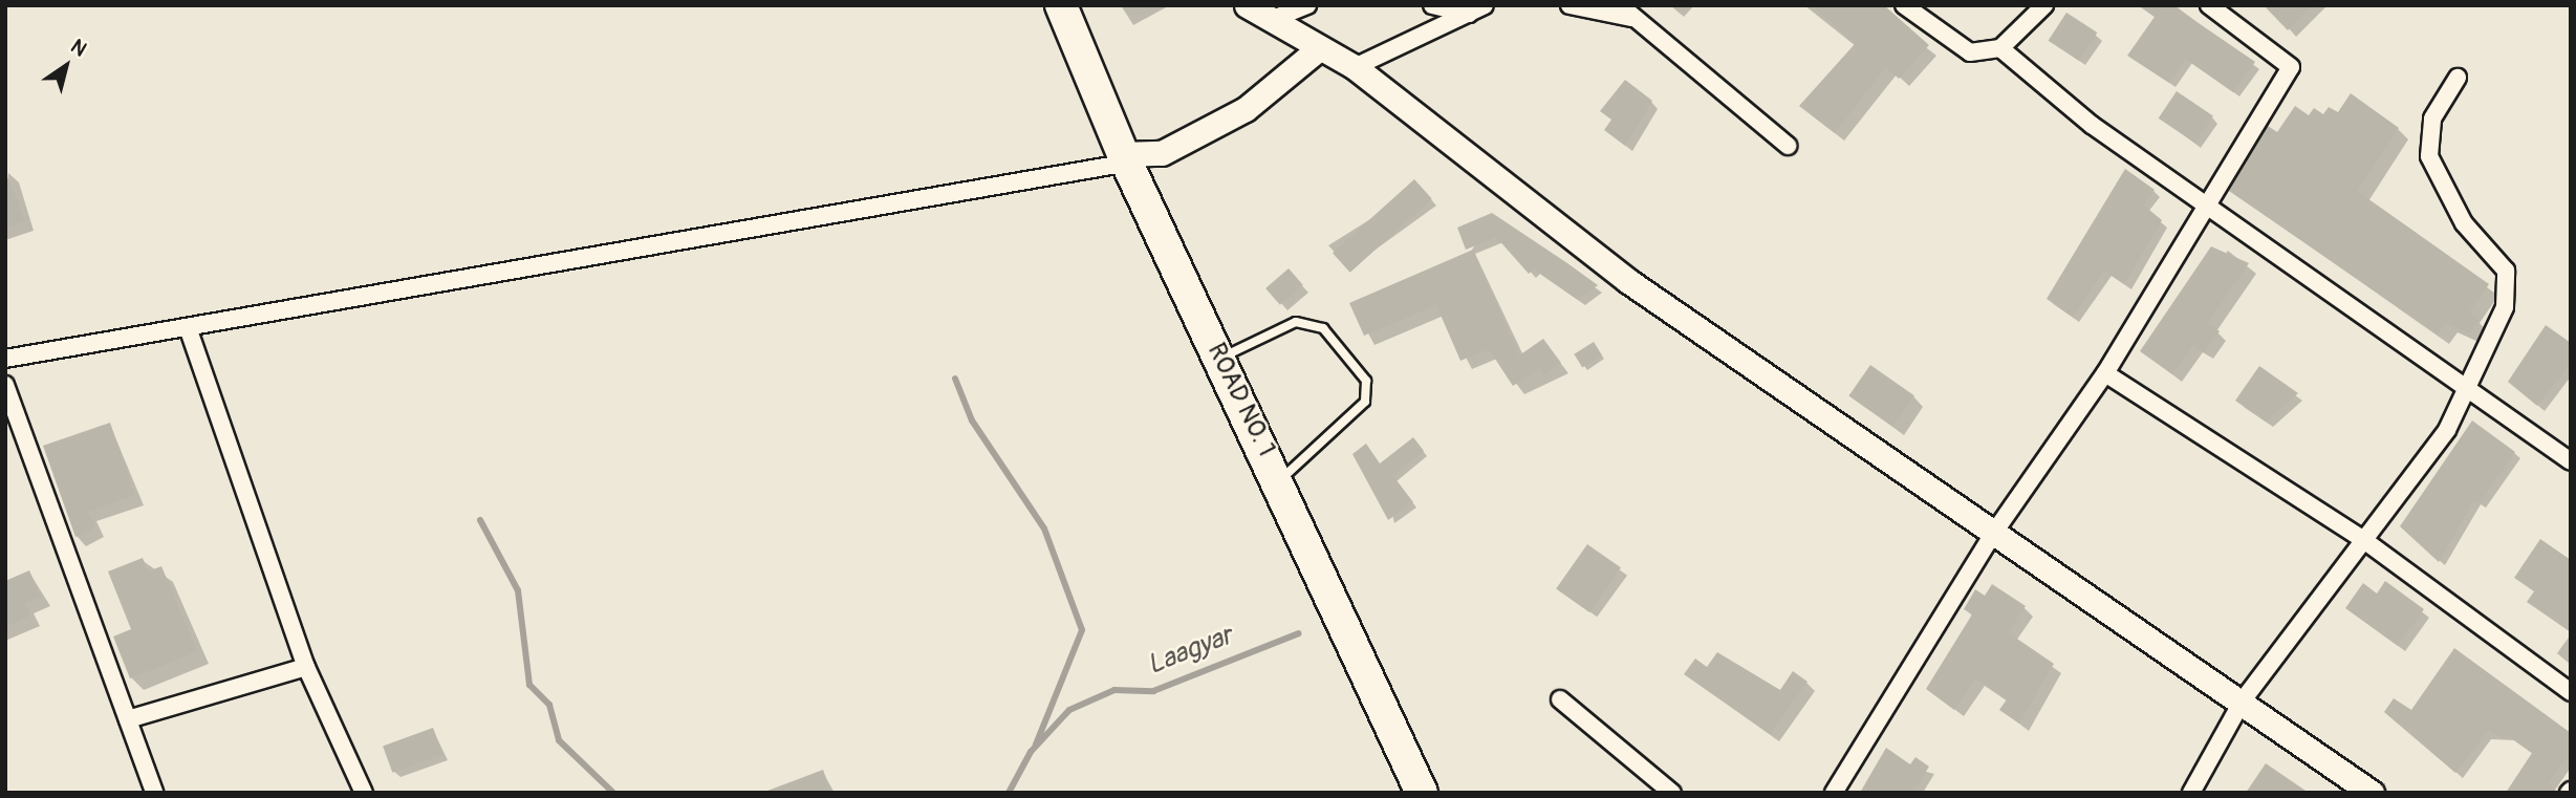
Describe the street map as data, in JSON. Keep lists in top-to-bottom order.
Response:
{
  "streets": {
    "highway": ["ROAD NO. 1"]
  },
  "water": ["Laagyar"],
  "north": "top right"
}
